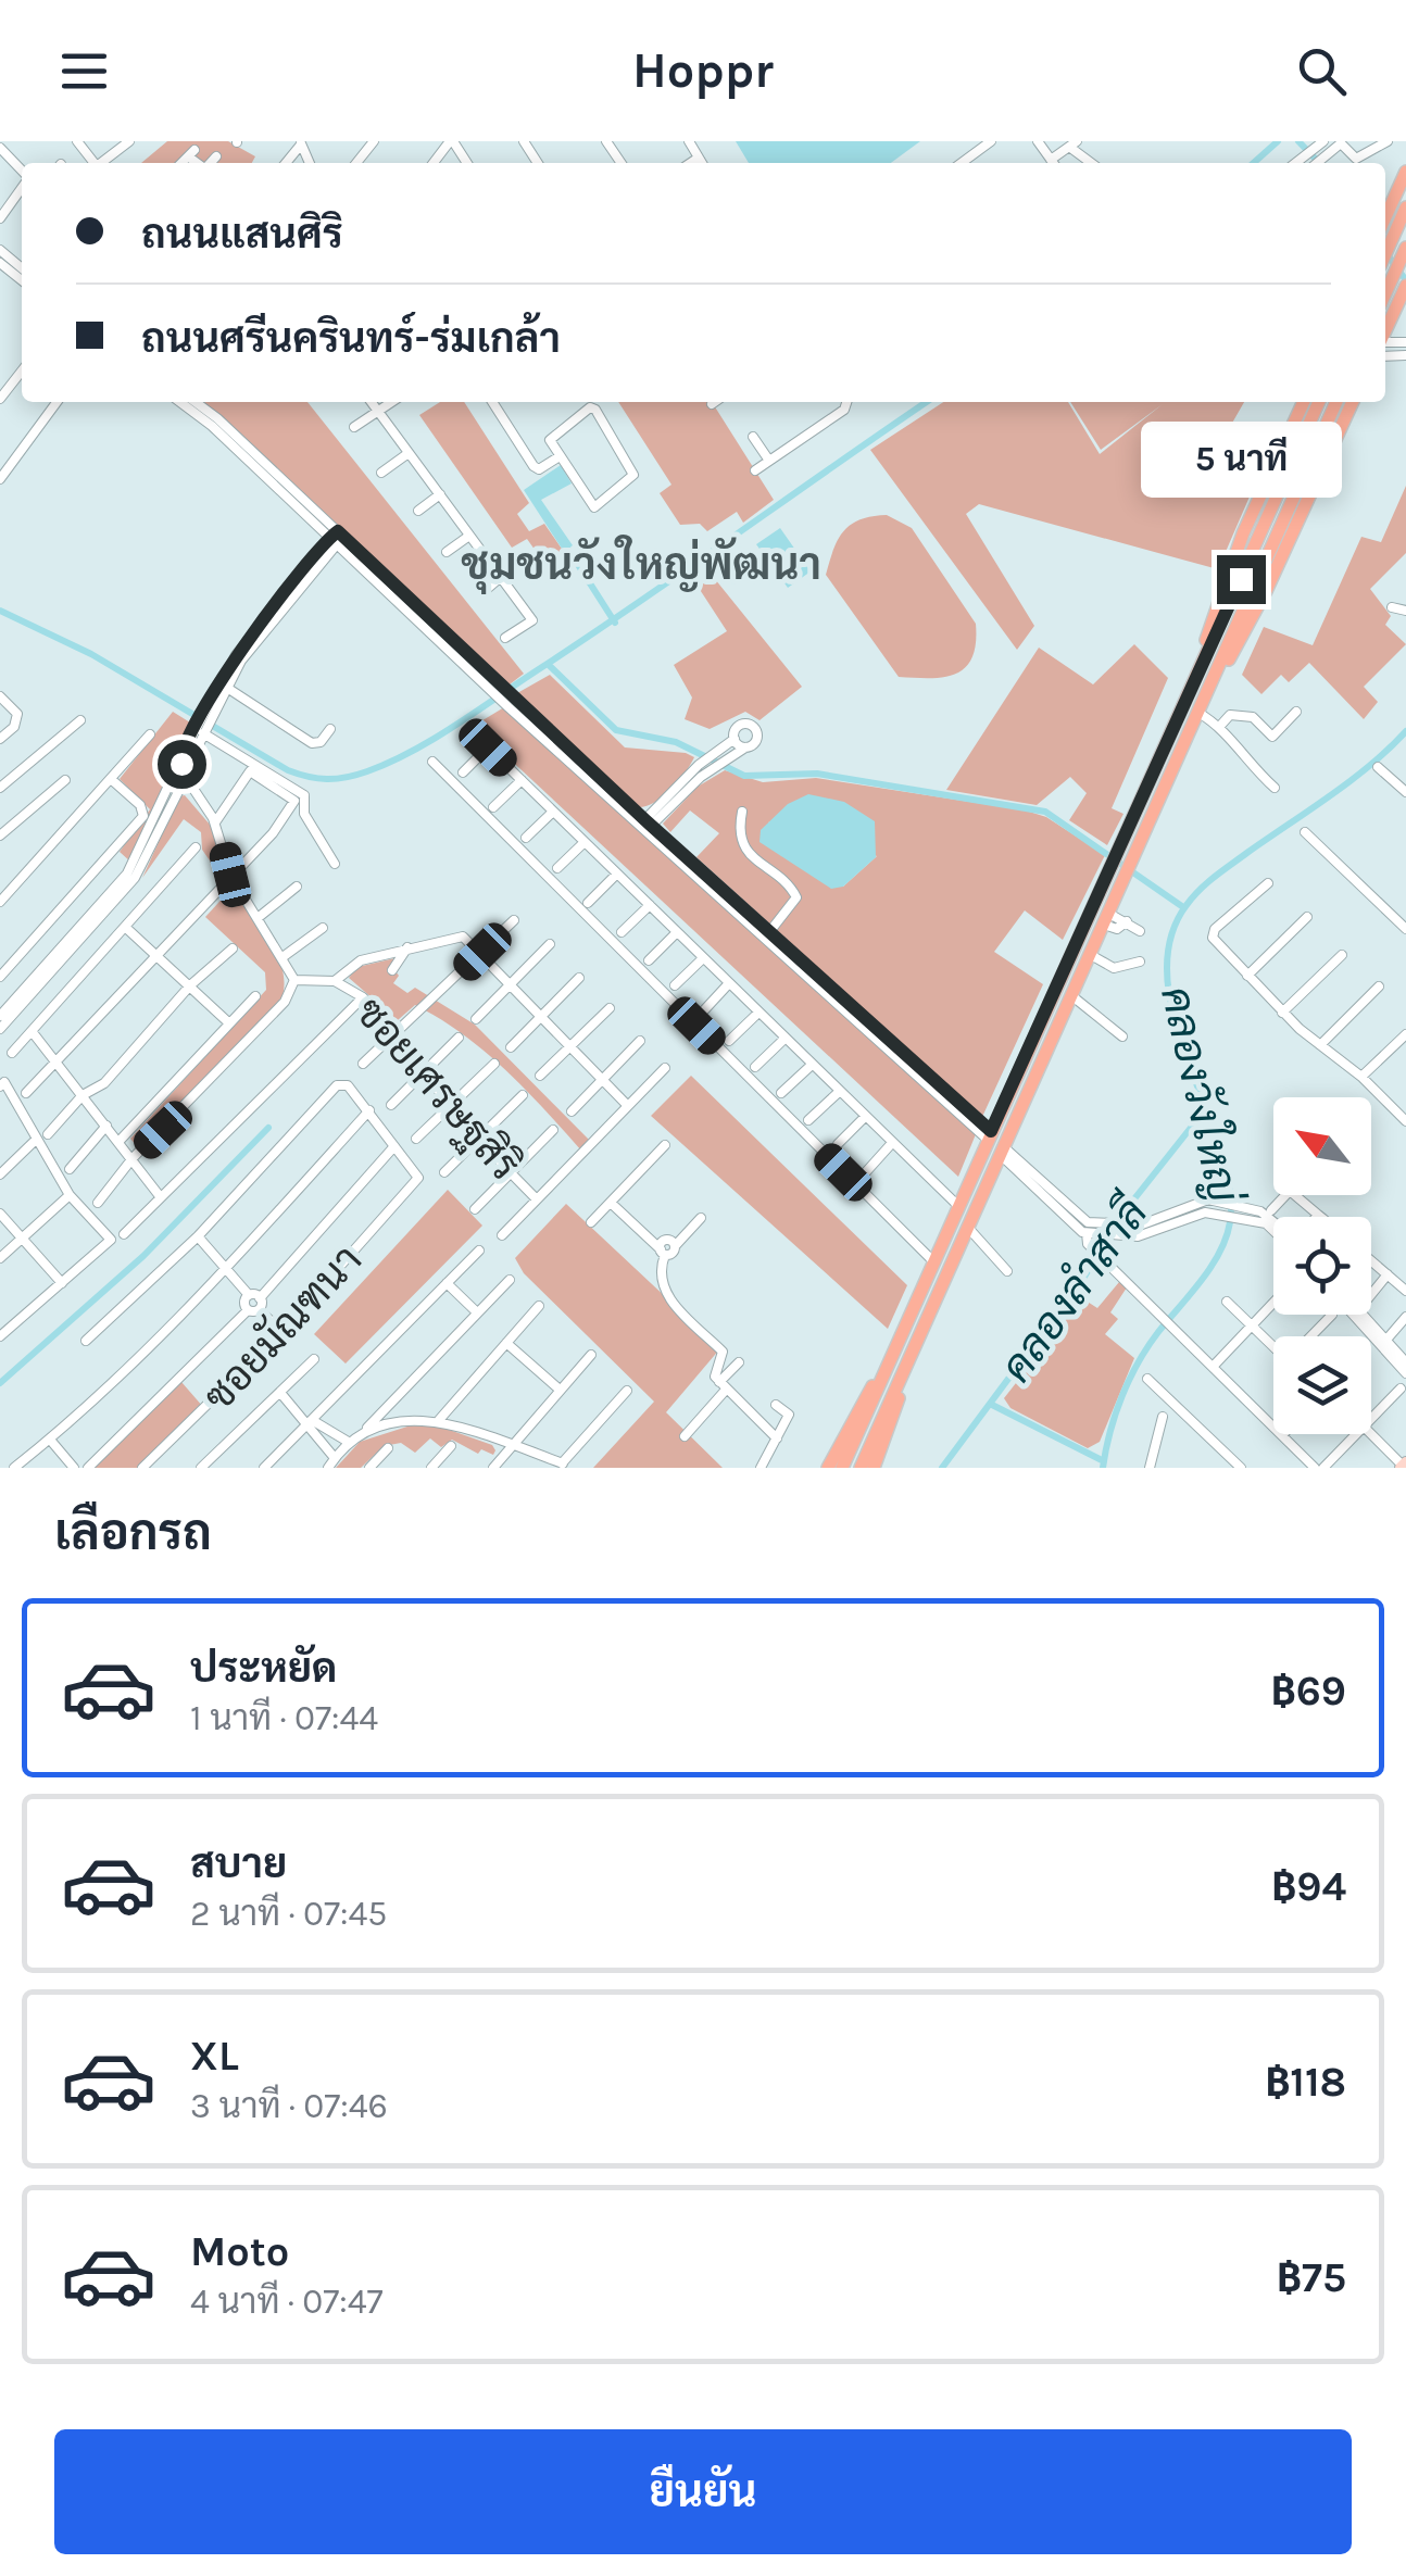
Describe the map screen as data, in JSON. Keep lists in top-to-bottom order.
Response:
{
  "streets": {
    "street": ["ซอยเศรษฐสิริ", "ซอยมัณฑนา"]
  },
  "districts": ["ชุมชนวังใหญ่พัฒนา"],
  "water": ["คลองวังใหญ่", "คลองลำสาลี"],
  "north": "top left",
  "page": {
    "header": "Hoppr",
    "banner": ["ถนนแสนศิริ", "ถนนศรีนครินทร์-ร่มเกล้า"],
    "bubble": "5 นาที",
    "heading": "เลือกรถ",
    "list": [
      {
        "name": "ประหยัด",
        "note": "1 นาที · 07:44",
        "value": "฿69"
      },
      {
        "name": "สบาย",
        "note": "2 นาที · 07:45",
        "value": "฿94"
      },
      {
        "name": "XL",
        "note": "3 นาที · 07:46",
        "value": "฿118"
      },
      {
        "name": "Moto",
        "note": "4 นาที · 07:47",
        "value": "฿75"
      }
    ],
    "buttons": "ยืนยัน"
  }
}
